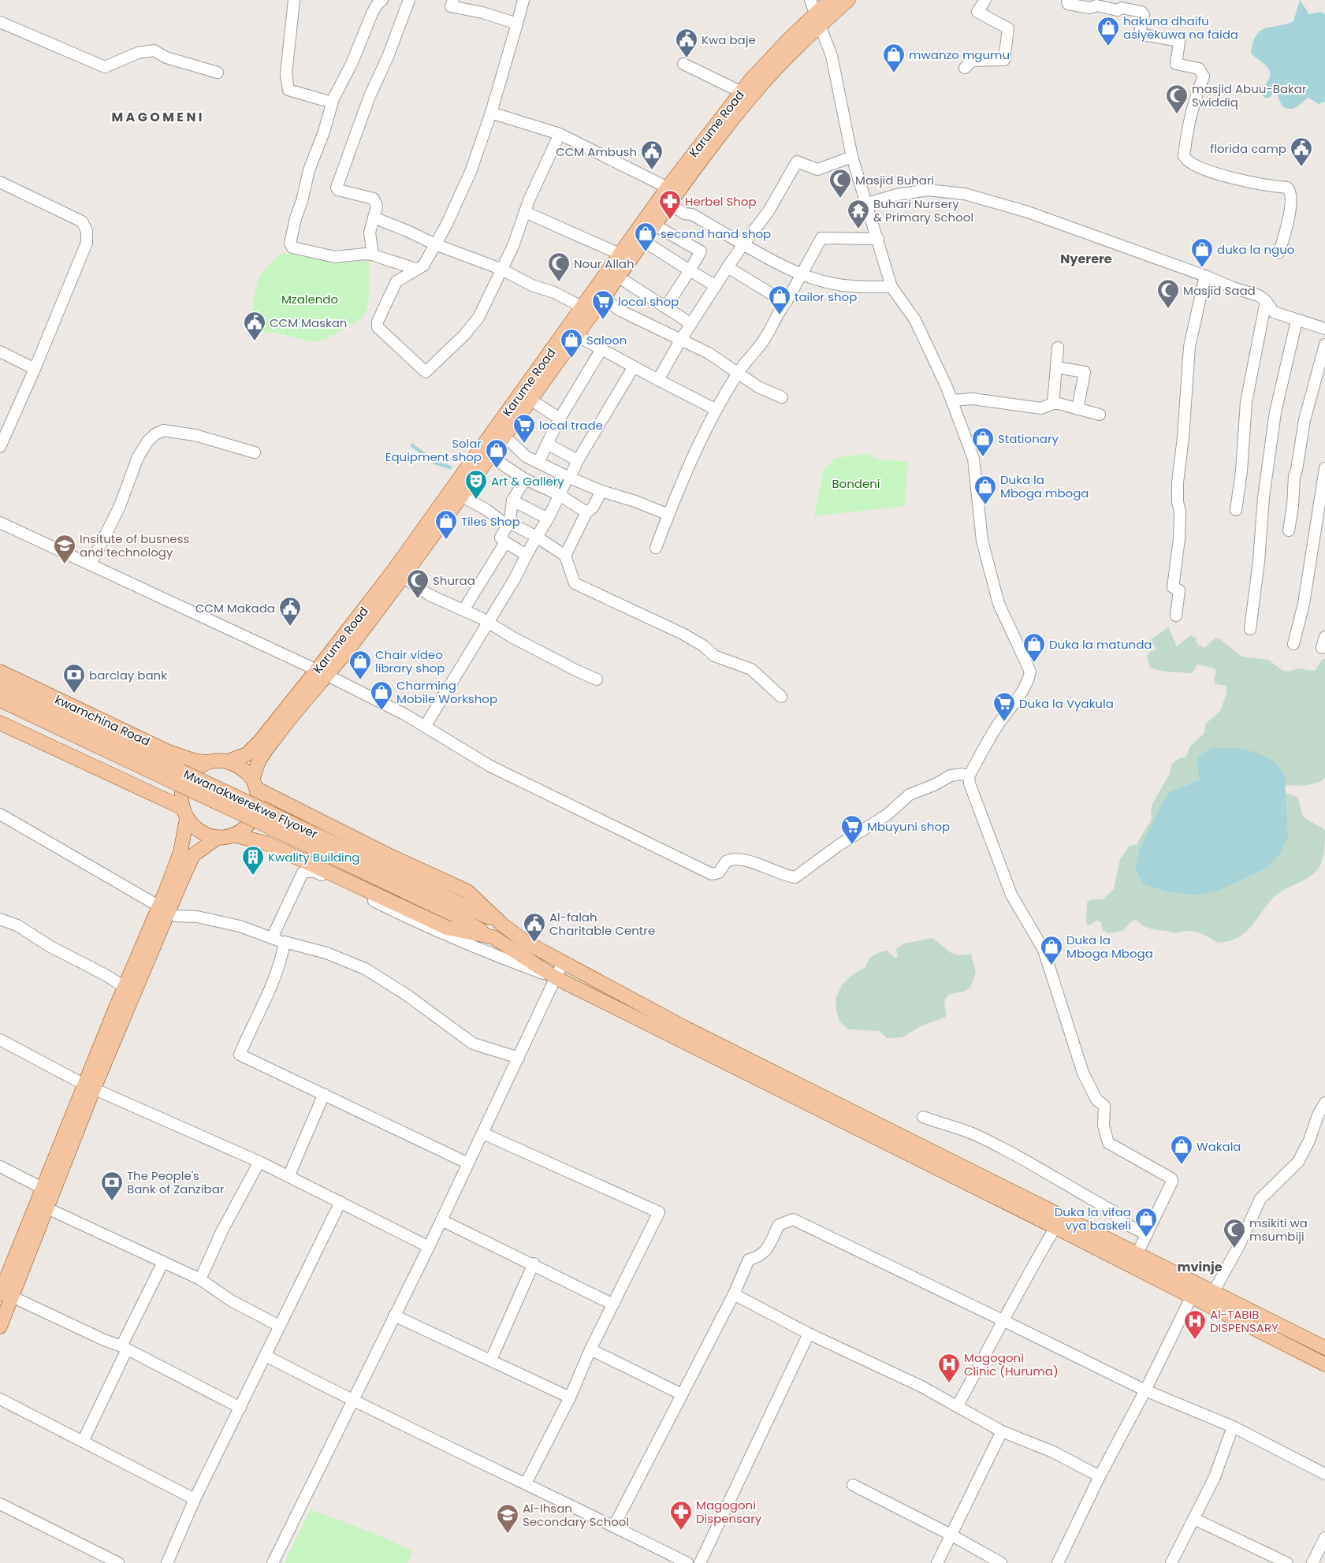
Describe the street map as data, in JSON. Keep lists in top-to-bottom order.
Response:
{
  "streets": {
    "main road": ["Karume Road", "kwamchina Road", "Mwanakwerekwe Flyover"]
  },
  "crossings": [
    ["Karume Road", "kwamchina Road"]
  ],
  "districts": ["M A G O M E N I", "Nyerere", "mvinje"],
  "parks": ["Mzalendo", "Bondeni"],
  "places": {
    "shop": [
      "hakuna dhaifu asiyekuwa na faida",
      "mwanzo mgumu",
      "second hand shop",
      "duka la nguo",
      "tailor shop",
      "Saloon",
      "Stationary",
      "Solar Equipment shop",
      "Duka la Mboga mboga",
      "Tiles Shop",
      "Duka la matunda",
      "Chair video library shop",
      "Charming Mobile Workshop",
      "Duka la Mboga Mboga",
      "Wakala",
      "Duka la vifaa vya baskeli"
    ],
    "public building": [
      "Kwa baje",
      "florida camp",
      "CCM Ambush",
      "CCM Maskan",
      "CCM Makada",
      "Al-falah Charitable Centre"
    ],
    "mosque": [
      "masjid Abuu-Bakar Swiddiq",
      "Masjid Buhari",
      "Nour Allah",
      "Masjid Saad",
      "Shuraa",
      "msikiti wa msumbiji"
    ],
    "pharmacy": ["Herbel Shop", "Magogoni Dispensary"],
    "temple": ["Buhari Nursery & Primary School"],
    "supermarket": [
      "local shop",
      "local trade",
      "Duka la Vyakula",
      "Mbuyuni shop"
    ],
    "theatre": ["Art & Gallery"],
    "school or university": ["Insitute of busness and technology", "Al-Ihsan Secondary School"],
    "bank": ["barclay bank", "The People's Bank of Zanzibar"],
    "building": ["Kwality Building"],
    "hospital": ["Al-TABIB DISPENSARY", "Magogoni Clinic (Huruma)"]
  }
}
